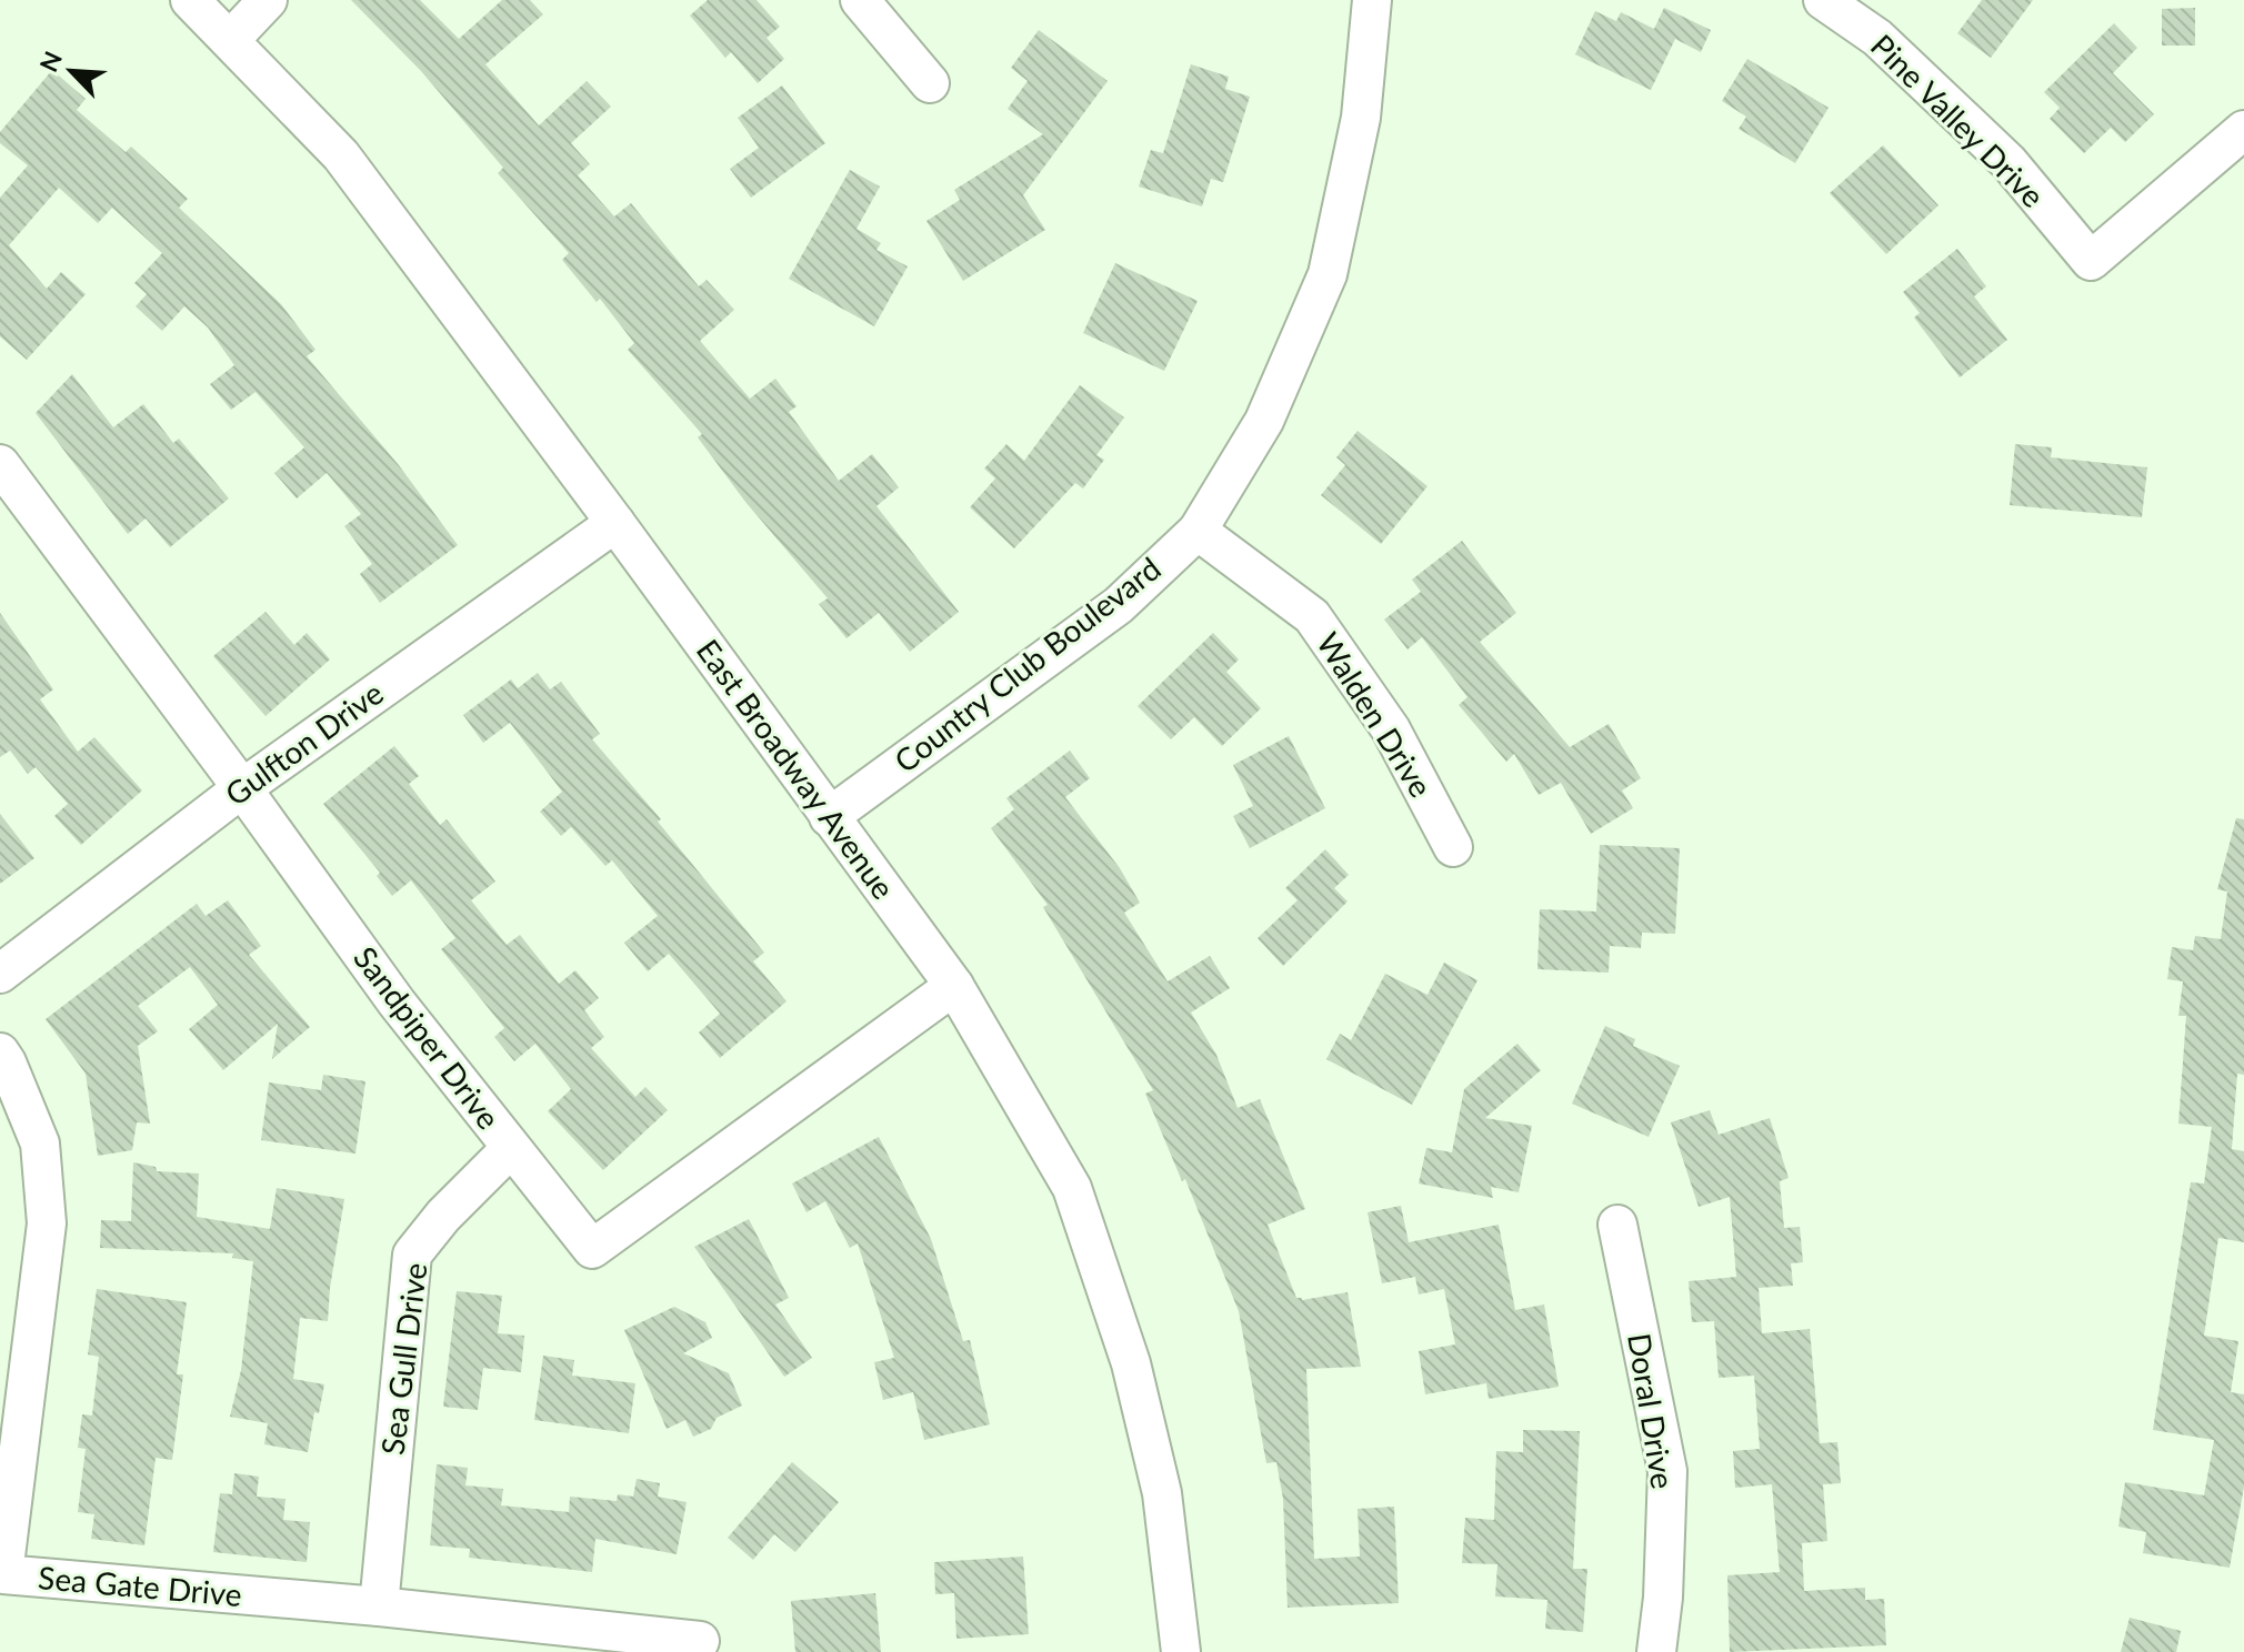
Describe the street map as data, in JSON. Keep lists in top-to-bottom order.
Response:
{
  "streets": {
    "street": [
      "Pine Valley Drive",
      "Country Club Boulevard",
      "Walden Drive",
      "Gulfton Drive",
      "East Broadway Avenue",
      "Sandpiper Drive",
      "Sea Gull Drive",
      "Doral Drive",
      "Sea Gate Drive"
    ]
  },
  "crossings": [
    ["Country Club Boulevard", "Walden Drive"],
    ["Country Club Boulevard", "East Broadway Avenue"],
    ["Gulfton Drive", "East Broadway Avenue"],
    ["Gulfton Drive", "Sandpiper Drive"],
    ["East Broadway Avenue", "Sandpiper Drive"],
    ["Sandpiper Drive", "Sea Gull Drive"],
    ["Sea Gull Drive", "Sea Gate Drive"]
  ],
  "north": "top left"
}
